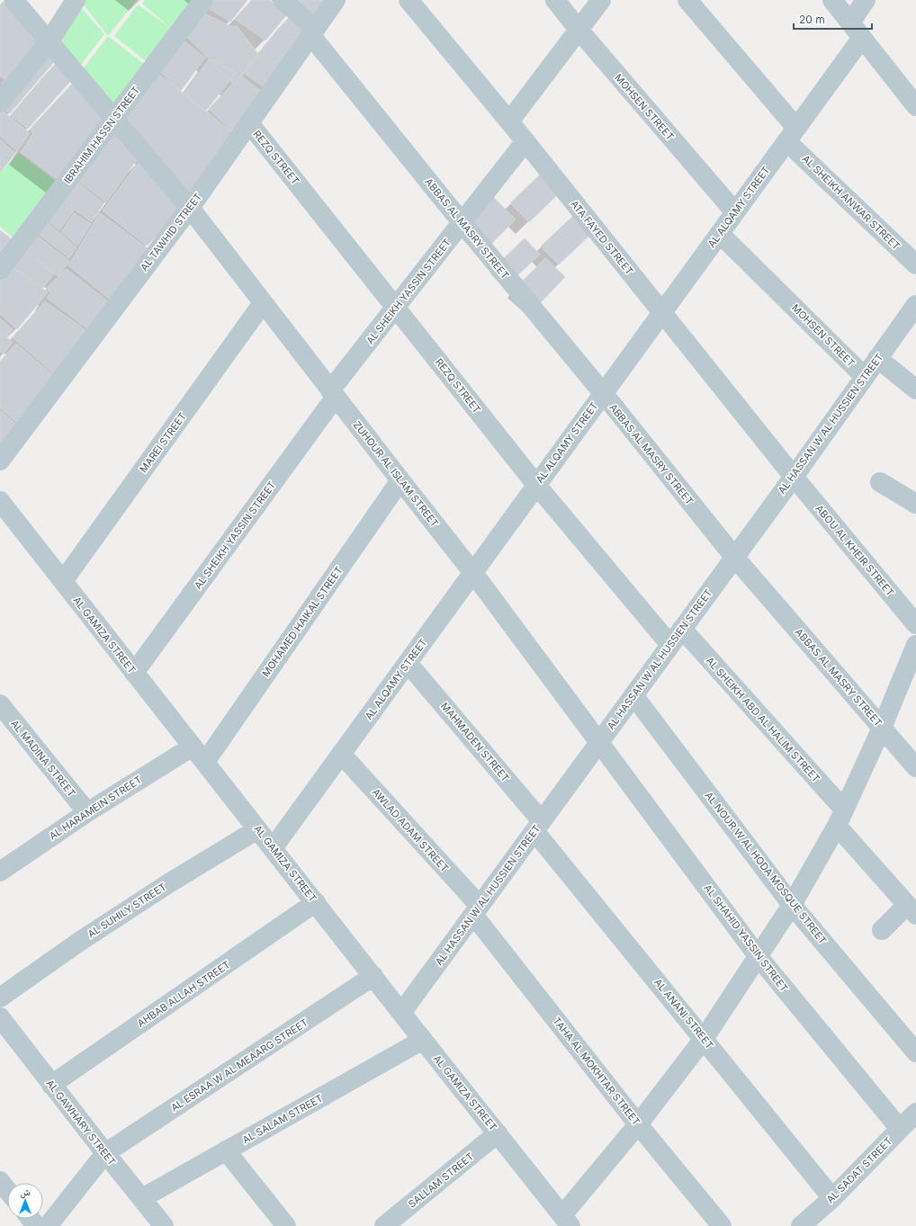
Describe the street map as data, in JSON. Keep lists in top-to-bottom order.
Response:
{
  "streets": {
    "street": [
      "MOHSEN STREET",
      "IBRAHIM HASSN STREET",
      "REZQ STREET",
      "AL SHEIKH ANWAR STREET",
      "AL ALQAMY STREET",
      "ABBAS AL MASRY STREET",
      "AL TAWHID STREET",
      "ATA FAYED STREET",
      "AL SHEIKH YASSIN STREET",
      "AL HASSAN W AL HUSSIEN STREET",
      "MAREI STREET",
      "ZUHOUR AL ISLAM STREET",
      "ABOU AL KHEIR STREET",
      "MOHAMED HAIKAL STREET",
      "AL GAMIZA STREET",
      "AL SHEIKH ABD AL HALIM STREET",
      "MAHMADEN STREET",
      "AL MADINA STREET",
      "AL HARAMEIN STREET",
      "AWLAD ADAM STREET",
      "AL NOUR W AL HODA MOSQUE STREET",
      "AL SUHILY STREET",
      "AL SHAHID YASSIN STREET",
      "AHBAB ALLAH STREET",
      "AL ANANI STREET",
      "AL ESRAA W AL MEAARG STREET",
      "TAHA AL MOKHTAR STREET",
      "AL SALAM STREET",
      "AL GAWHARY STREET",
      "AL SADAT STREET",
      "SALLAM STREET"
    ]
  },
  "crossings": [
    ["MOHSEN STREET", "AL ALQAMY STREET"],
    ["MOHSEN STREET", "AL HASSAN W AL HUSSIEN STREET"],
    ["IBRAHIM HASSN STREET", "ZUHOUR AL ISLAM STREET"],
    ["REZQ STREET", "AL ALQAMY STREET"],
    ["REZQ STREET", "AL TAWHID STREET"],
    ["REZQ STREET", "AL SHEIKH YASSIN STREET"],
    ["REZQ STREET", "AL HASSAN W AL HUSSIEN STREET"],
    ["AL SHEIKH ANWAR STREET", "AL ALQAMY STREET"],
    ["AL ALQAMY STREET", "ABBAS AL MASRY STREET"],
    ["AL ALQAMY STREET", "ATA FAYED STREET"],
    ["AL ALQAMY STREET", "ZUHOUR AL ISLAM STREET"],
    ["AL ALQAMY STREET", "AL GAMIZA STREET"],
    ["AL ALQAMY STREET", "MAHMADEN STREET"],
    ["AL ALQAMY STREET", "AWLAD ADAM STREET"],
    ["ABBAS AL MASRY STREET", "AL TAWHID STREET"],
    ["ABBAS AL MASRY STREET", "AL SHEIKH YASSIN STREET"],
    ["ABBAS AL MASRY STREET", "AL HASSAN W AL HUSSIEN STREET"],
    ["AL TAWHID STREET", "ZUHOUR AL ISLAM STREET"],
    ["ATA FAYED STREET", "AL SHEIKH YASSIN STREET"],
    ["ATA FAYED STREET", "AL HASSAN W AL HUSSIEN STREET"],
    ["ATA FAYED STREET", "ABOU AL KHEIR STREET"],
    ["AL SHEIKH YASSIN STREET", "ZUHOUR AL ISLAM STREET"],
    ["AL SHEIKH YASSIN STREET", "AL GAMIZA STREET"],
    ["AL HASSAN W AL HUSSIEN STREET", "ZUHOUR AL ISLAM STREET"],
    ["AL HASSAN W AL HUSSIEN STREET", "ABOU AL KHEIR STREET"],
    ["AL HASSAN W AL HUSSIEN STREET", "AL GAMIZA STREET"],
    ["AL HASSAN W AL HUSSIEN STREET", "AL SHEIKH ABD AL HALIM STREET"],
    ["AL HASSAN W AL HUSSIEN STREET", "MAHMADEN STREET"],
    ["AL HASSAN W AL HUSSIEN STREET", "AWLAD ADAM STREET"],
    ["AL HASSAN W AL HUSSIEN STREET", "AL NOUR W AL HODA MOSQUE STREET"],
    ["AL HASSAN W AL HUSSIEN STREET", "AL SHAHID YASSIN STREET"],
    ["AL HASSAN W AL HUSSIEN STREET", "AL ANANI STREET"],
    ["AL HASSAN W AL HUSSIEN STREET", "TAHA AL MOKHTAR STREET"],
    ["MAREI STREET", "ZUHOUR AL ISLAM STREET"],
    ["MAREI STREET", "AL GAMIZA STREET"],
    ["ZUHOUR AL ISLAM STREET", "MOHAMED HAIKAL STREET"],
    ["ZUHOUR AL ISLAM STREET", "AL SHAHID YASSIN STREET"],
    ["MOHAMED HAIKAL STREET", "AL GAMIZA STREET"],
    ["AL GAMIZA STREET", "AL HARAMEIN STREET"],
    ["AL GAMIZA STREET", "AL SUHILY STREET"],
    ["AL GAMIZA STREET", "AHBAB ALLAH STREET"],
    ["AL GAMIZA STREET", "AL ESRAA W AL MEAARG STREET"],
    ["AL GAMIZA STREET", "AL SALAM STREET"],
    ["AL GAMIZA STREET", "SALLAM STREET"],
    ["MAHMADEN STREET", "AL ANANI STREET"],
    ["AL MADINA STREET", "AL HARAMEIN STREET"],
    ["AWLAD ADAM STREET", "TAHA AL MOKHTAR STREET"],
    ["AL SHAHID YASSIN STREET", "AL SADAT STREET"],
    ["AHBAB ALLAH STREET", "AL GAWHARY STREET"],
    ["AL ANANI STREET", "AL SADAT STREET"],
    ["AL ESRAA W AL MEAARG STREET", "AL GAWHARY STREET"],
    ["AL SALAM STREET", "AL GAWHARY STREET"]
  ],
  "scale_bar": "20 m",
  "north": "top"
}
